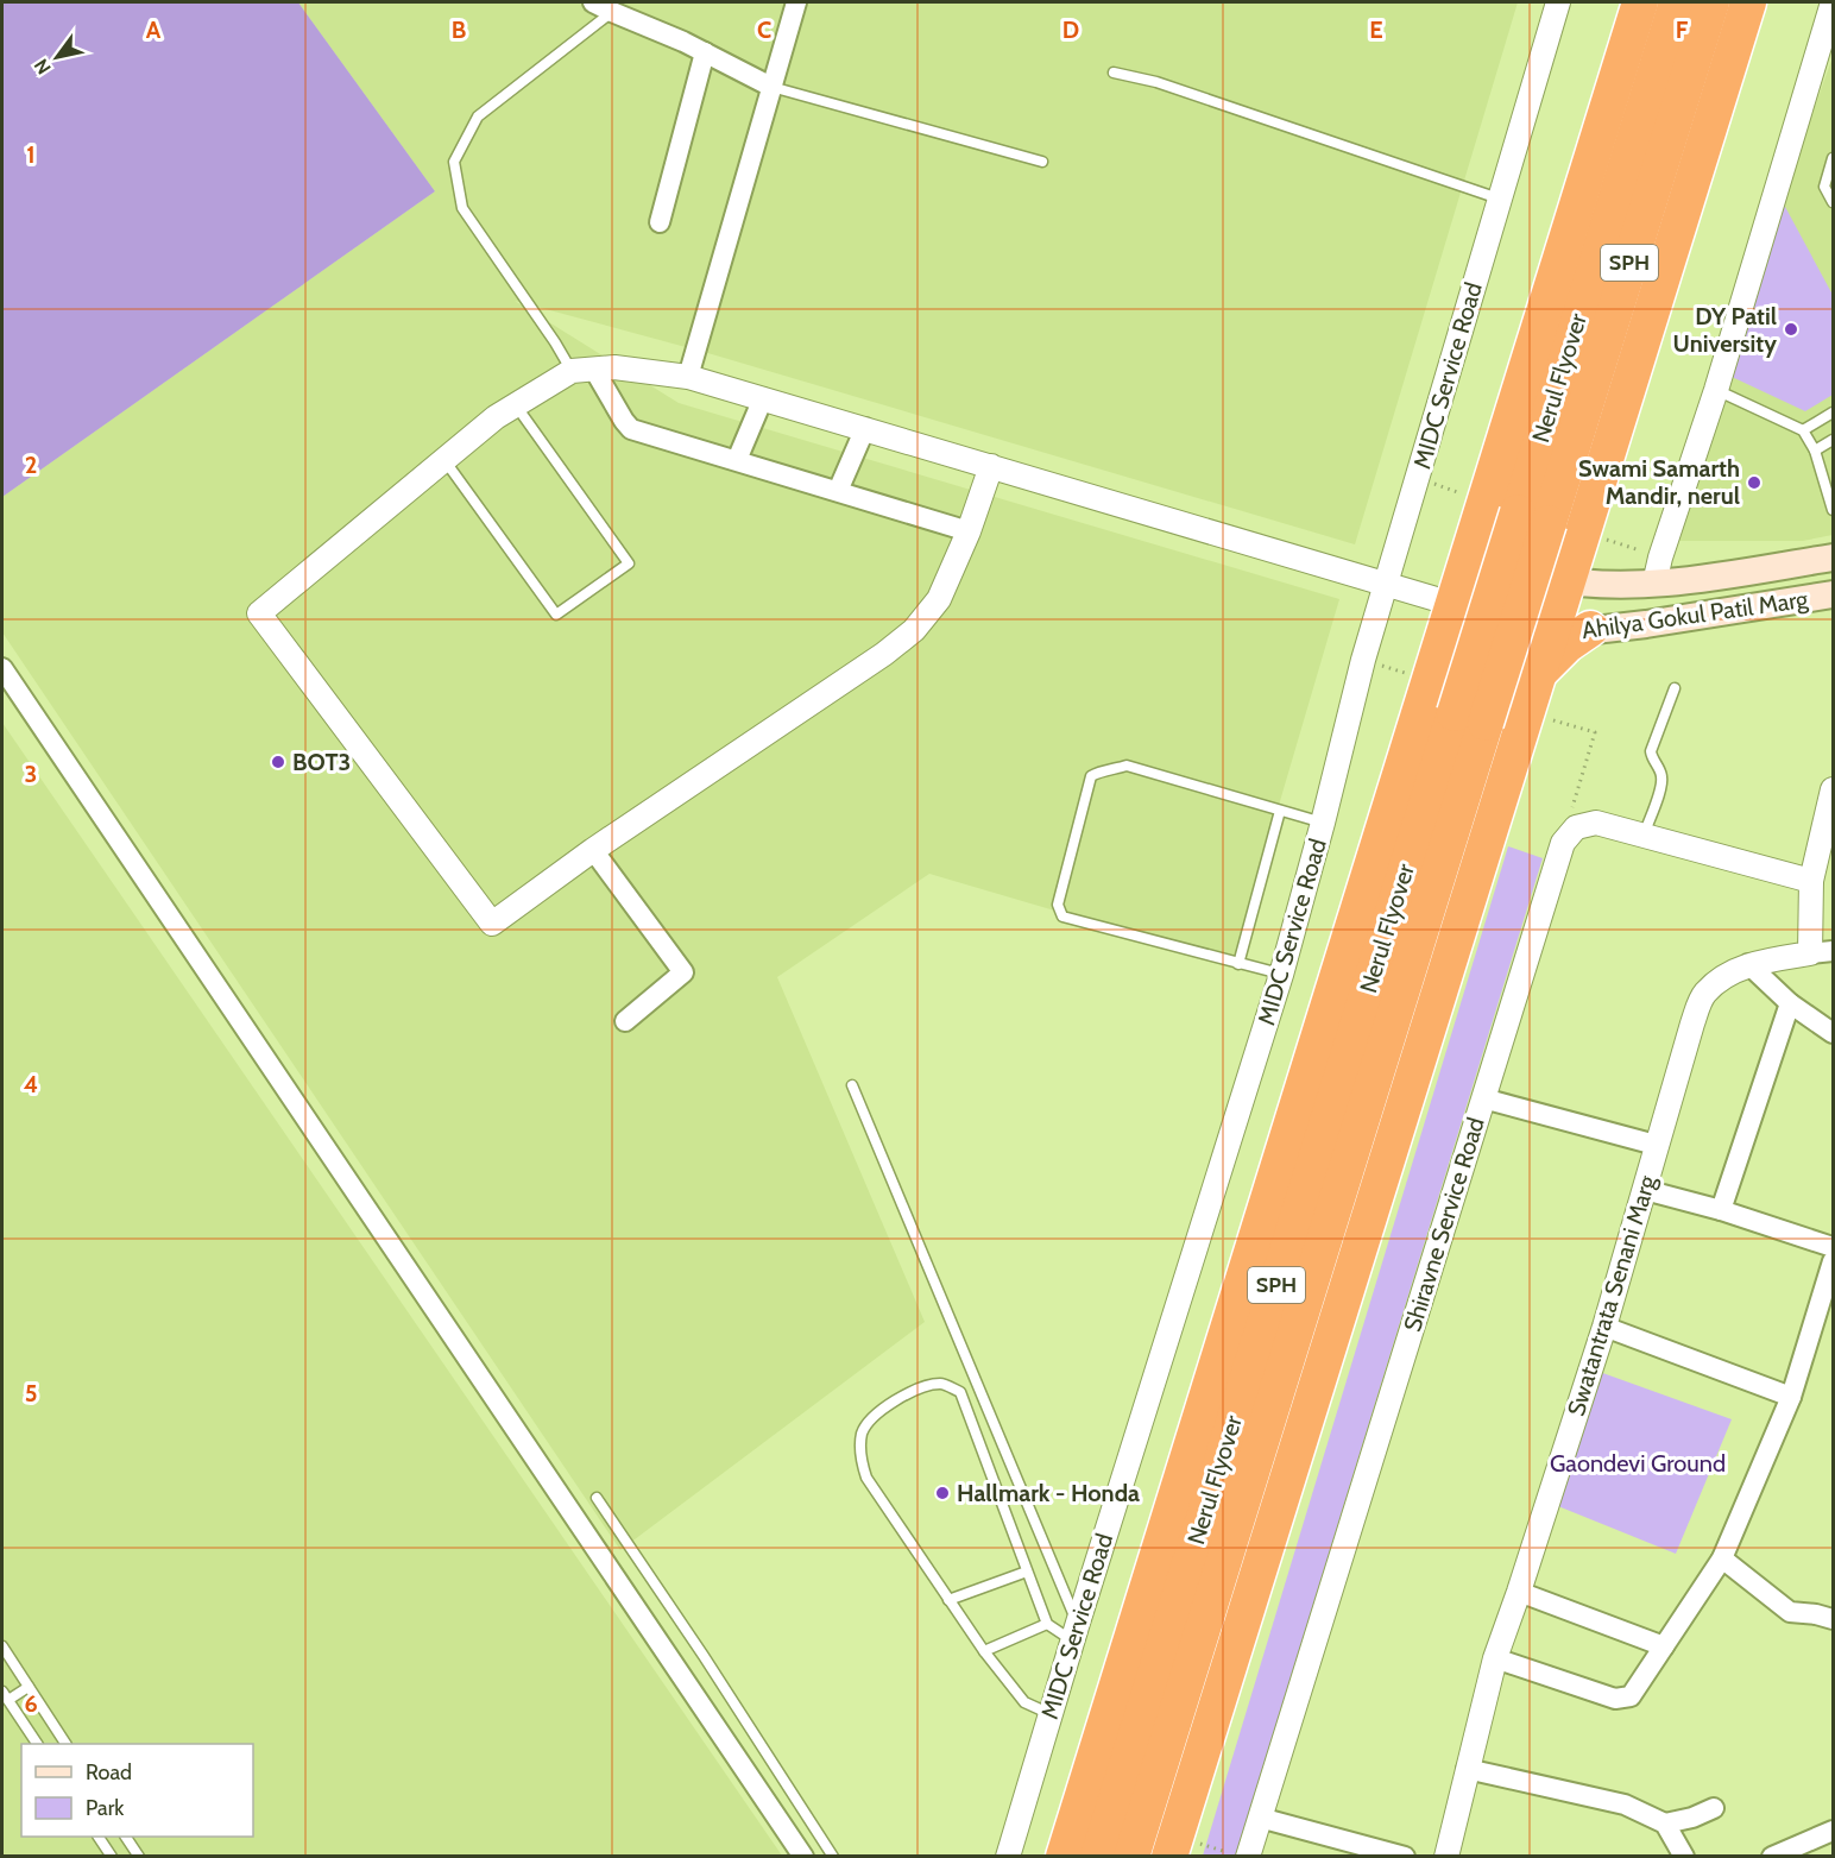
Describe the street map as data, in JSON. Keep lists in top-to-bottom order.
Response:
{
  "streets": {
    "highway": ["SPH", "Nerul Flyover"],
    "main road": ["Ahilya Gokul Patil Marg"],
    "street": ["MIDC Service Road", "Shiravne Service Road", "Swatantrata Senani Marg"]
  },
  "parks": ["Gaondevi Ground"],
  "places": [
    "DY Patil University",
    "Swami Samarth Mandir, nerul",
    "BOT3",
    "Hallmark - Honda"
  ],
  "legend": ["Road", "Park"],
  "north": "bottom left",
  "grid": {
    "columns": [
      "A",
      "B",
      "C",
      "D",
      "E",
      "F"
    ],
    "rows": [
      "1",
      "2",
      "3",
      "4",
      "5",
      "6"
    ]
  }
}
